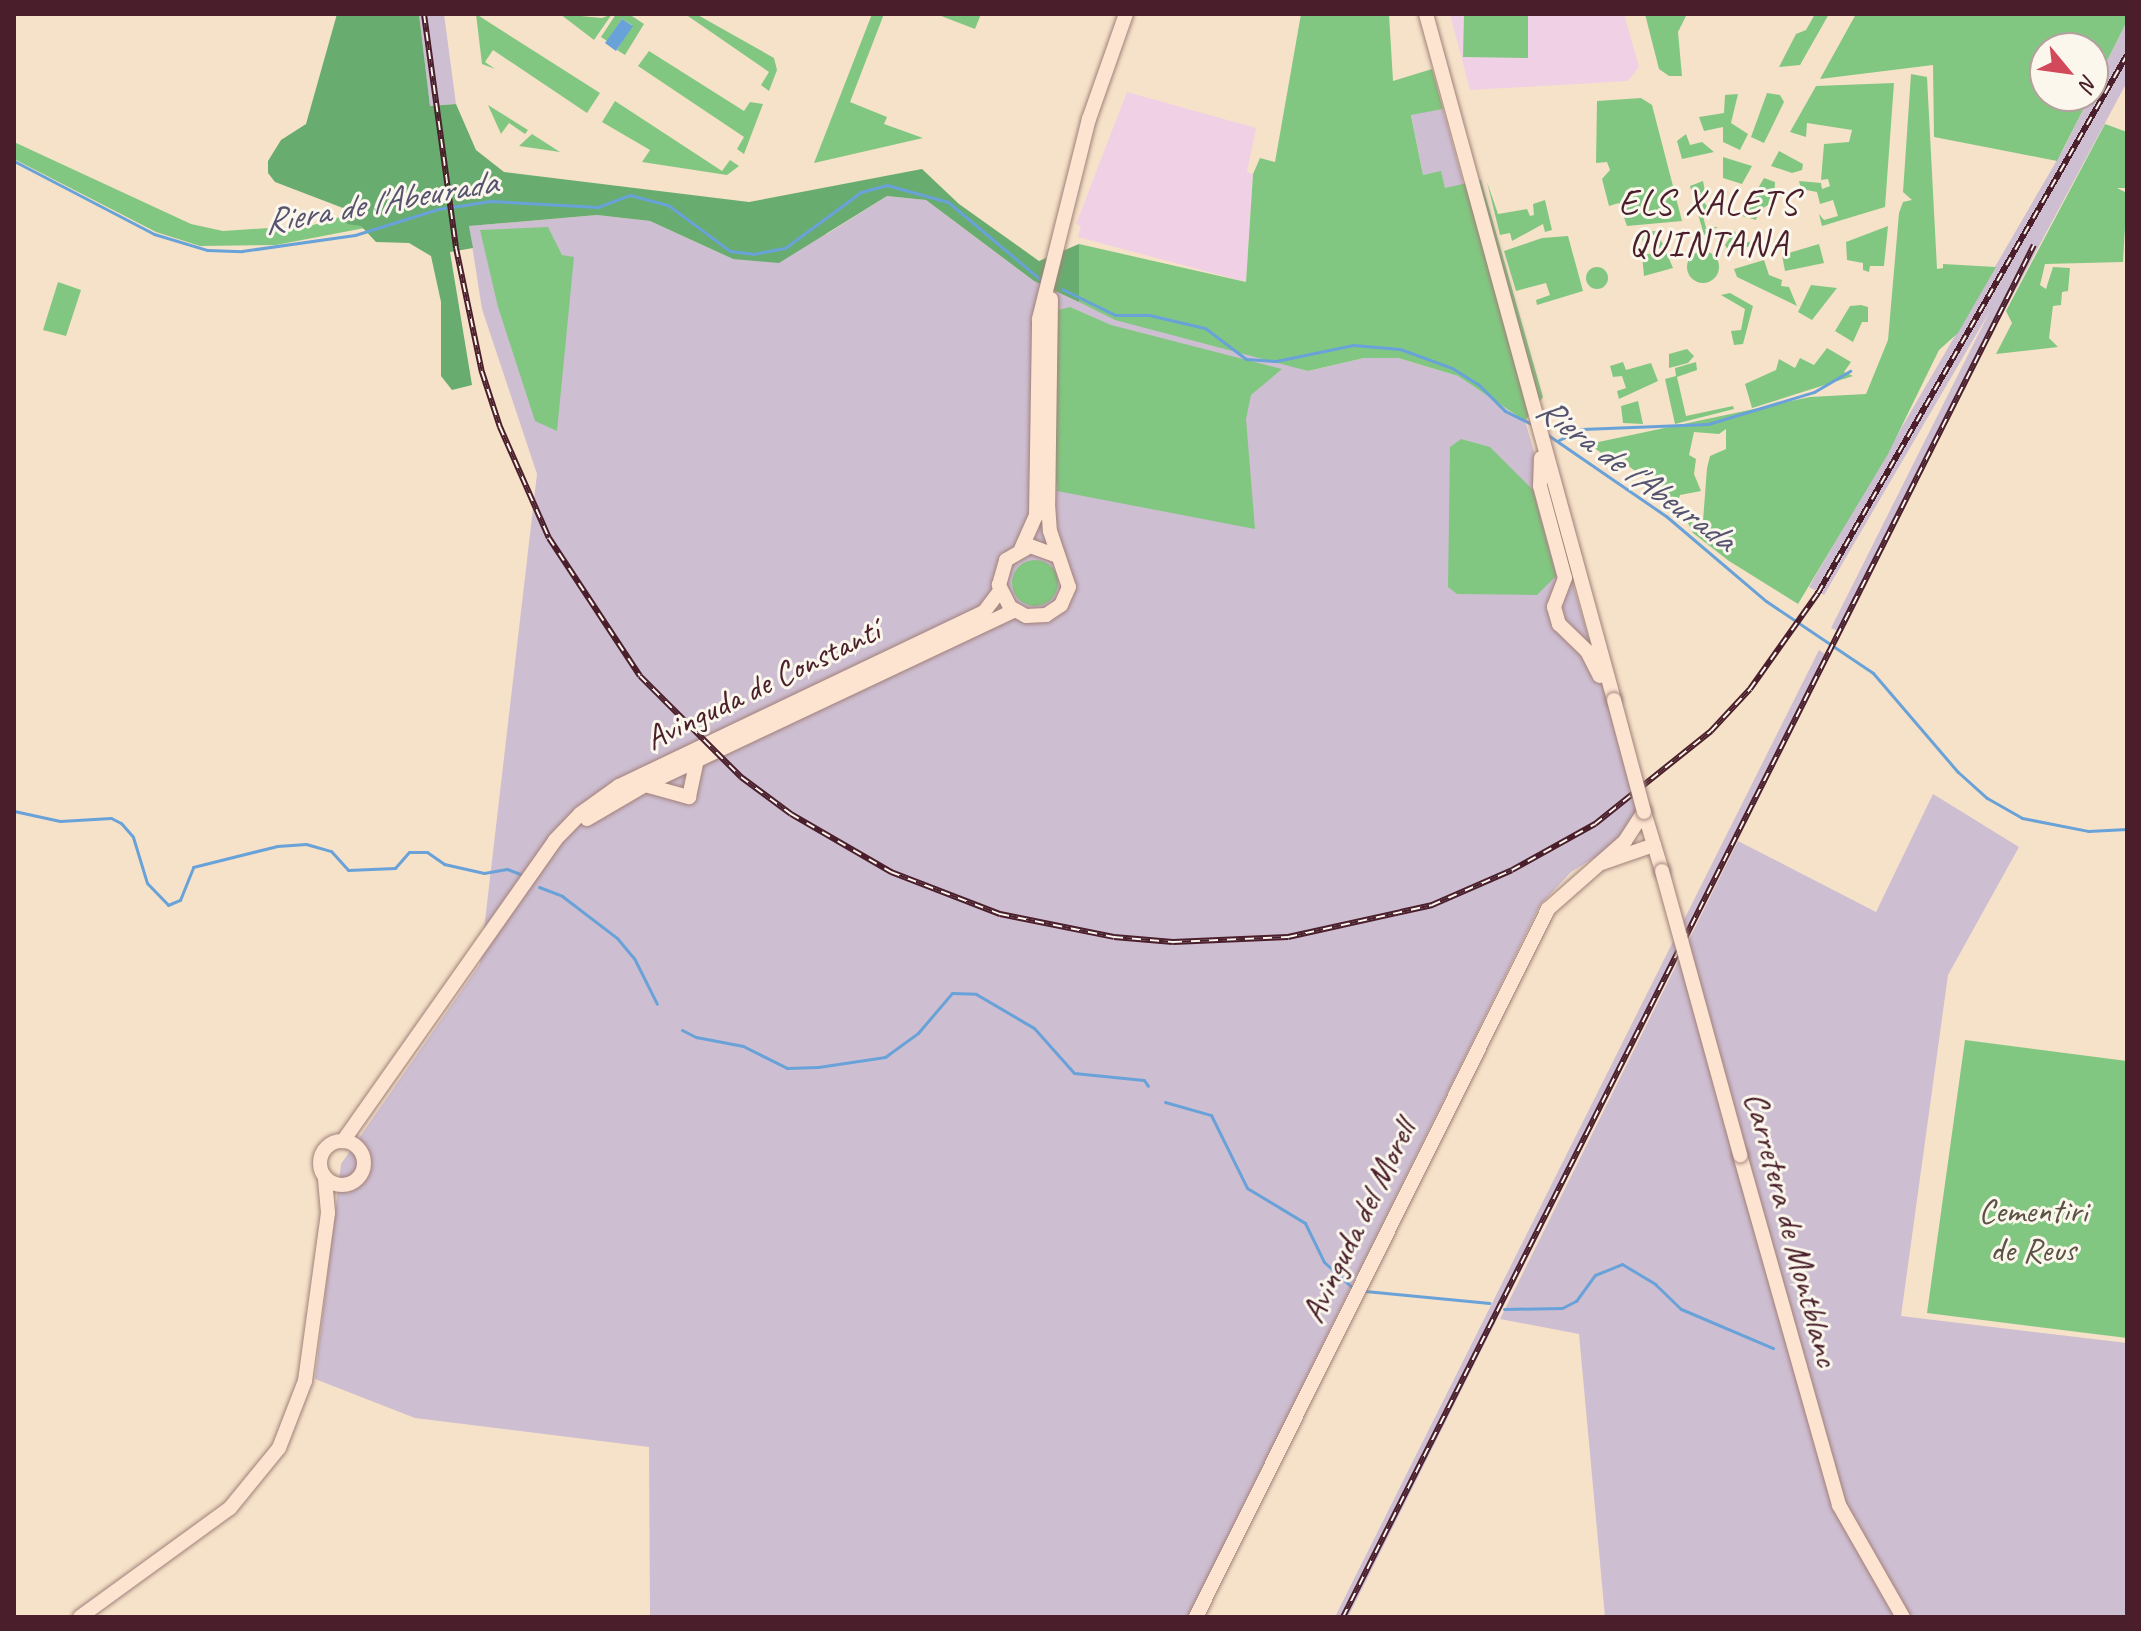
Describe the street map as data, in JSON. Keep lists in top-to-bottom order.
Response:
{
  "streets": {
    "main road": ["Avinguda de Constantí", "Avinguda del Morell", "Carretera de Montblanc"]
  },
  "districts": ["ELS XALETS QUINTANA"],
  "water": ["Riera de l'Abeurada"],
  "parks": ["Cementiri de Reus"],
  "north": "bottom right"
}
